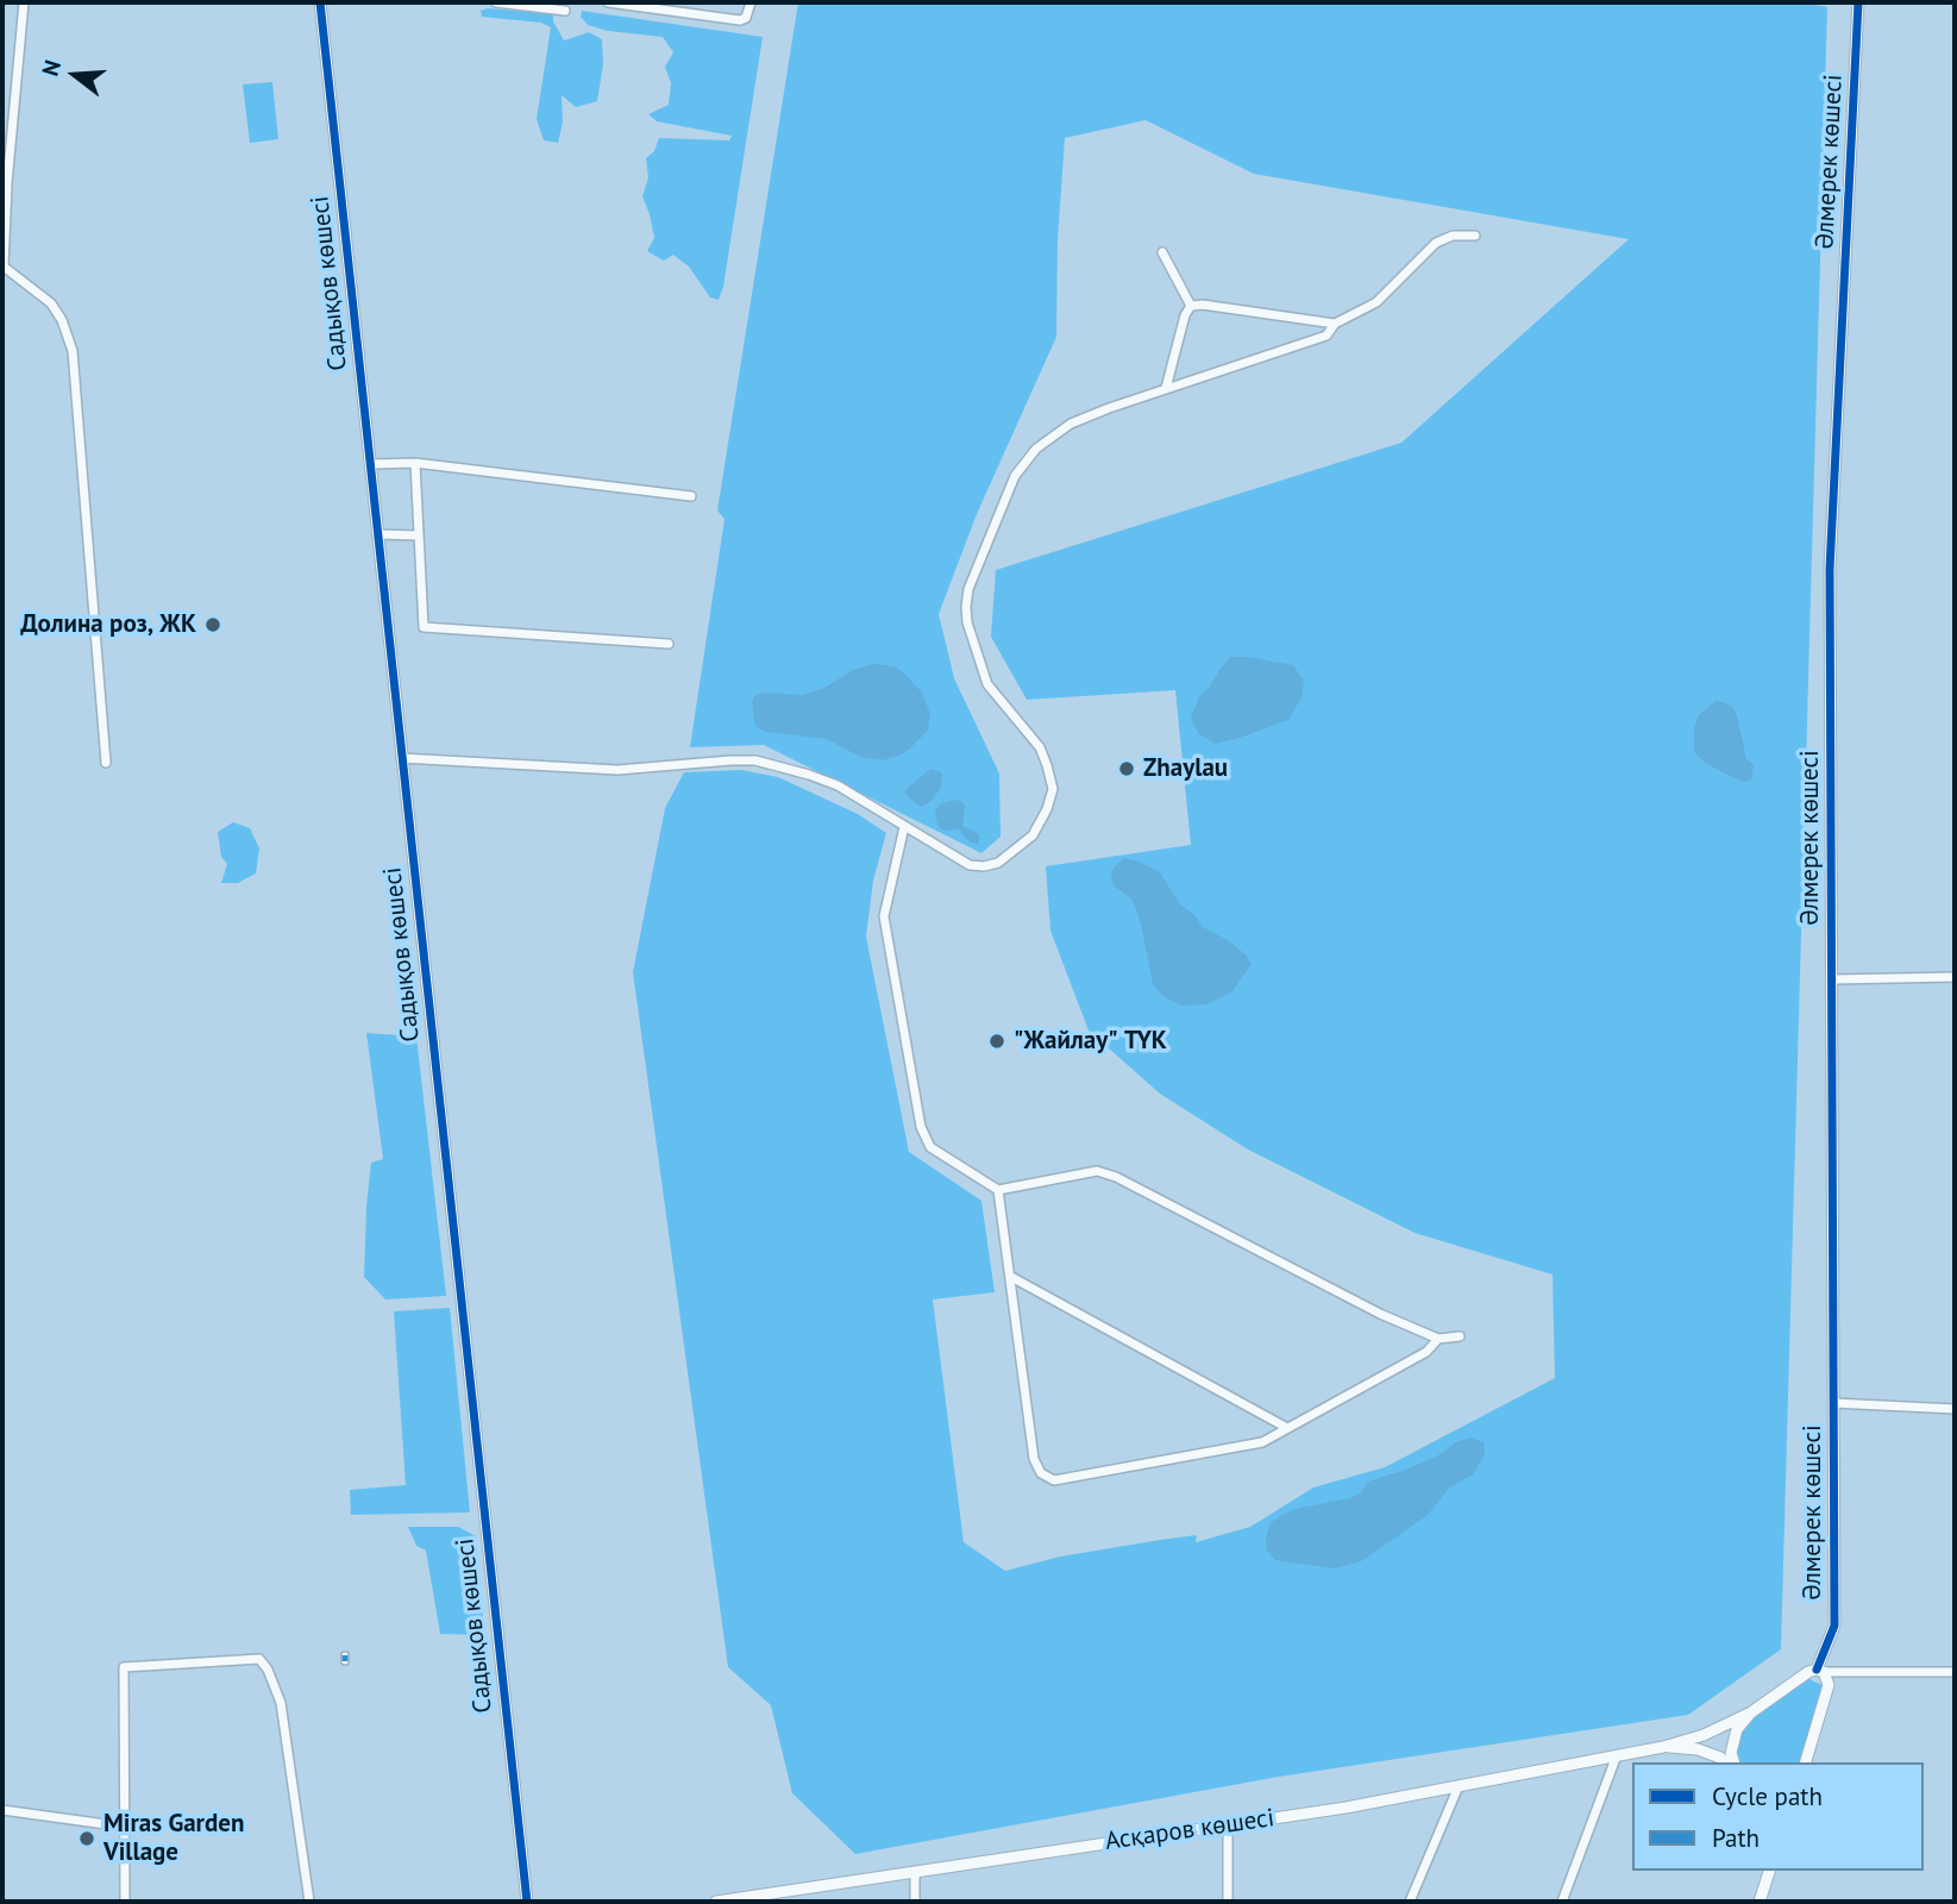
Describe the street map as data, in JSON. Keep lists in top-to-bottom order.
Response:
{
  "streets": {
    "street": ["Әлмерек көшесі", "Садықов көшесі", "Асқаров көшесі"]
  },
  "places": [
    "Долина роз, ЖК",
    "Zhaylau",
    "\"Жайлау\" ТҮК",
    "Miras Garden Village"
  ],
  "legend": ["Cycle path", "Path"],
  "north": "left"
}
